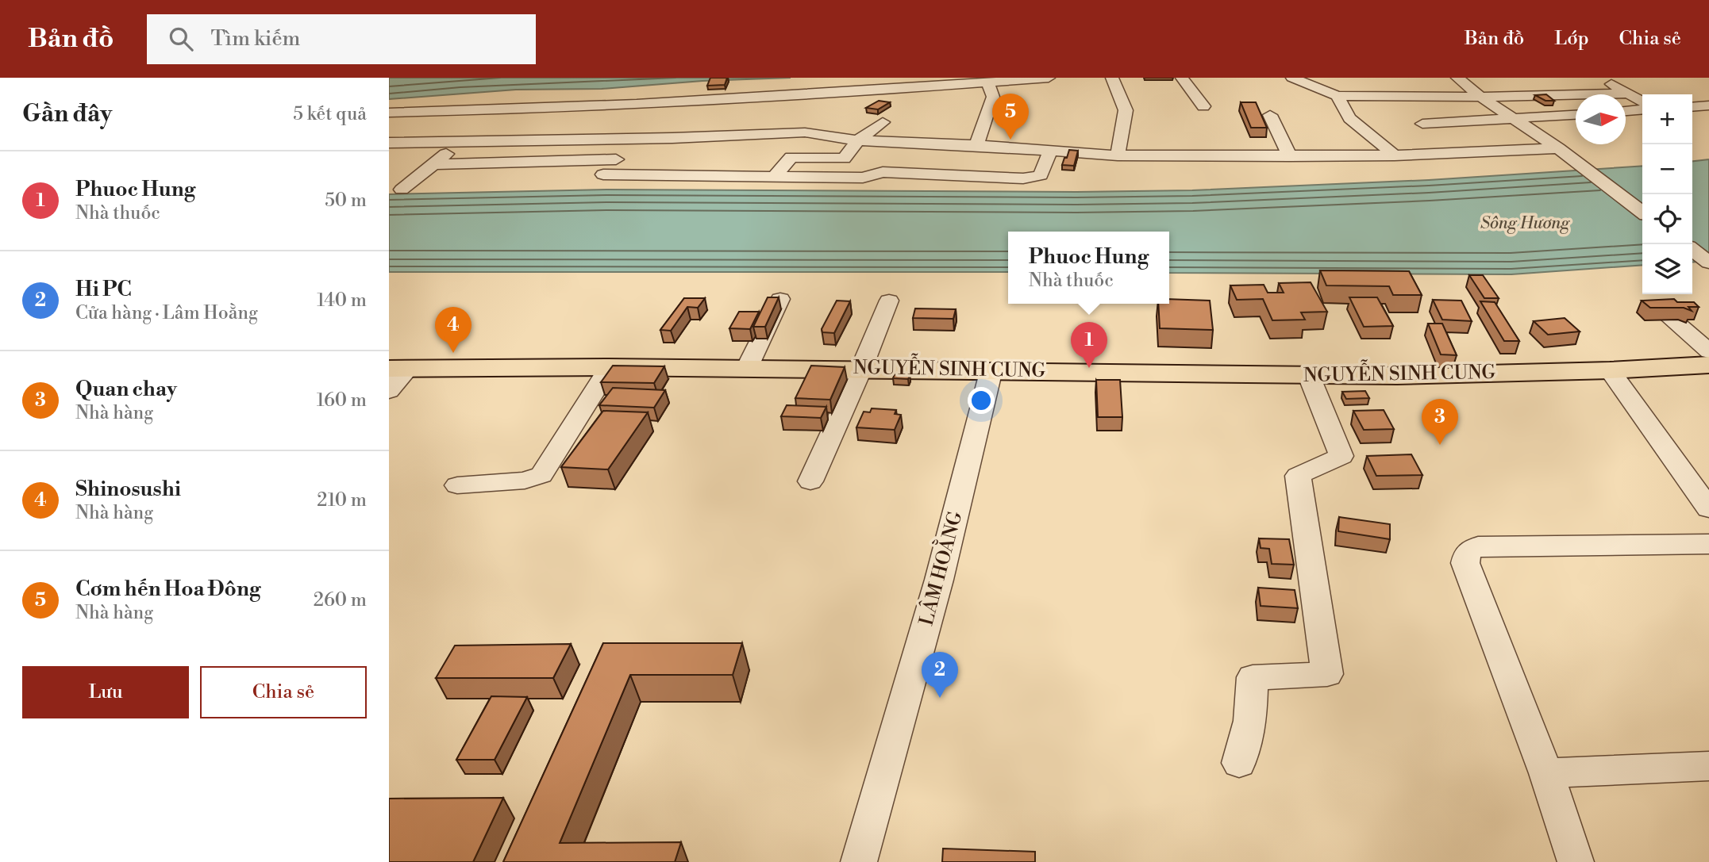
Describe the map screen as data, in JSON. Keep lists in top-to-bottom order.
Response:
{
  "streets": {
    "main road": ["NGUYỄN SINH CUNG"],
    "street": ["LÂM HOẰNG"]
  },
  "crossings": [
    ["NGUYỄN SINH CUNG", "LÂM HOẰNG"]
  ],
  "water": ["Sông Hương"],
  "north": "right",
  "page": {
    "header": "Bản đồ",
    "search": "Tìm kiếm",
    "nav": ["Bản đồ", "Lớp", "Chia sẻ"],
    "heading": ["Gần đây", "5 kết quả"],
    "pins": [
      "5",
      "4",
      "1",
      "3",
      "2"
    ],
    "map_buttons": ["+", "−"],
    "list": [
      {
        "mark": "1",
        "name": "Phuoc Hung",
        "note": "Nhà thuốc",
        "value": "50 m"
      },
      {
        "mark": "2",
        "name": "Hi PC",
        "note": "Cửa hàng · Lâm Hoằng",
        "value": "140 m"
      },
      {
        "mark": "3",
        "name": "Quan chay",
        "note": "Nhà hàng",
        "value": "160 m"
      },
      {
        "mark": "4",
        "name": "Shinosushi",
        "note": "Nhà hàng",
        "value": "210 m"
      },
      {
        "mark": "5",
        "name": "Cơm hến Hoa Đông",
        "note": "Nhà hàng",
        "value": "260 m"
      }
    ],
    "popup": ["Phuoc Hung", "Nhà thuốc"],
    "buttons": ["Lưu", "Chia sẻ"]
  }
}
